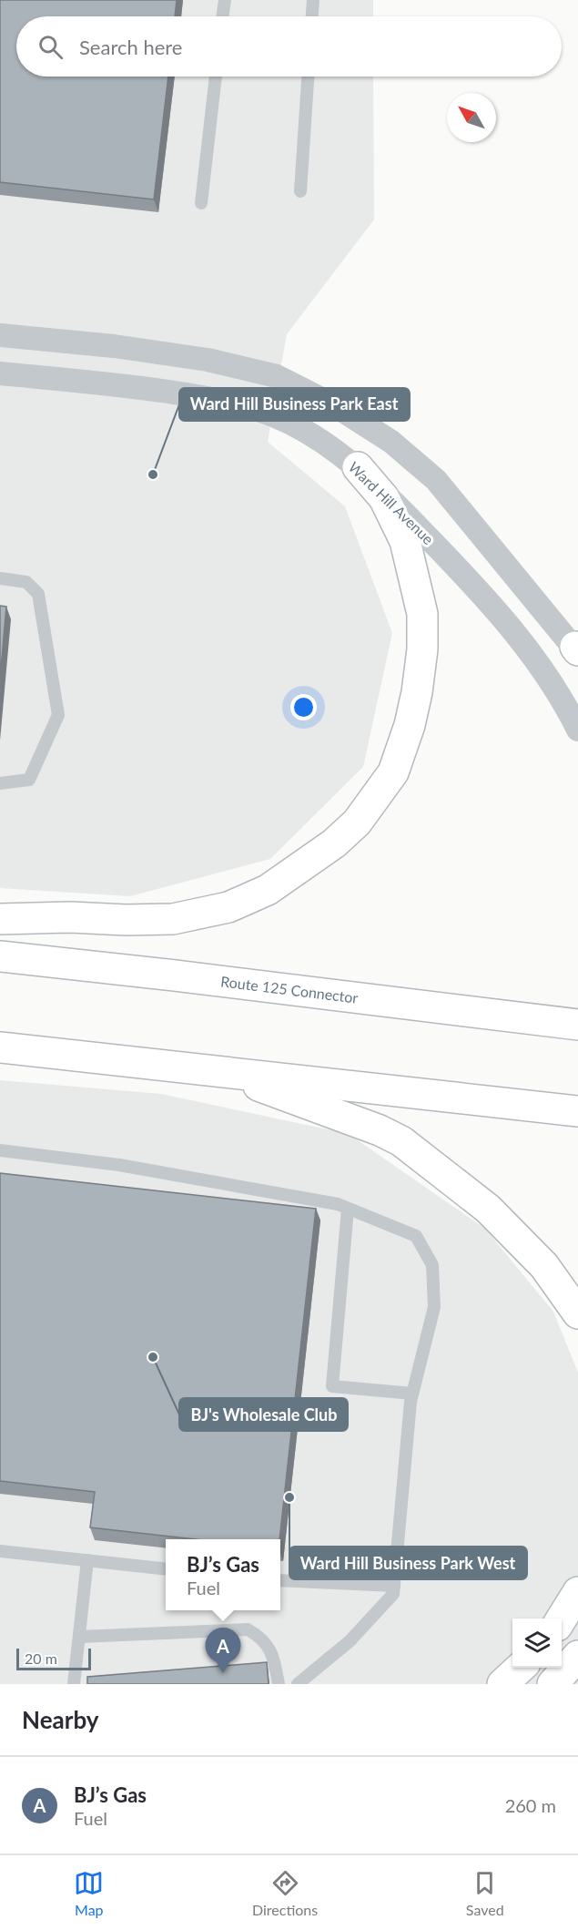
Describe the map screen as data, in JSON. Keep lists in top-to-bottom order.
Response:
{
  "streets": {
    "main road": ["Route 125 Connector"],
    "street": ["Ward Hill Avenue"]
  },
  "places": ["Ward Hill Business Park East", "BJ's Wholesale Club", "Ward Hill Business Park West"],
  "scale_bar": "20 m",
  "north": "top left",
  "page": {
    "search": "Search here",
    "popup": ["BJ’s Gas", "Fuel"],
    "pins": "A",
    "scale": "20 m",
    "heading": "Nearby",
    "list": [
      {
        "mark": "A",
        "name": "BJ’s Gas",
        "note": "Fuel",
        "value": "260 m"
      }
    ],
    "nav": ["Map", "Directions", "Saved"]
  }
}
